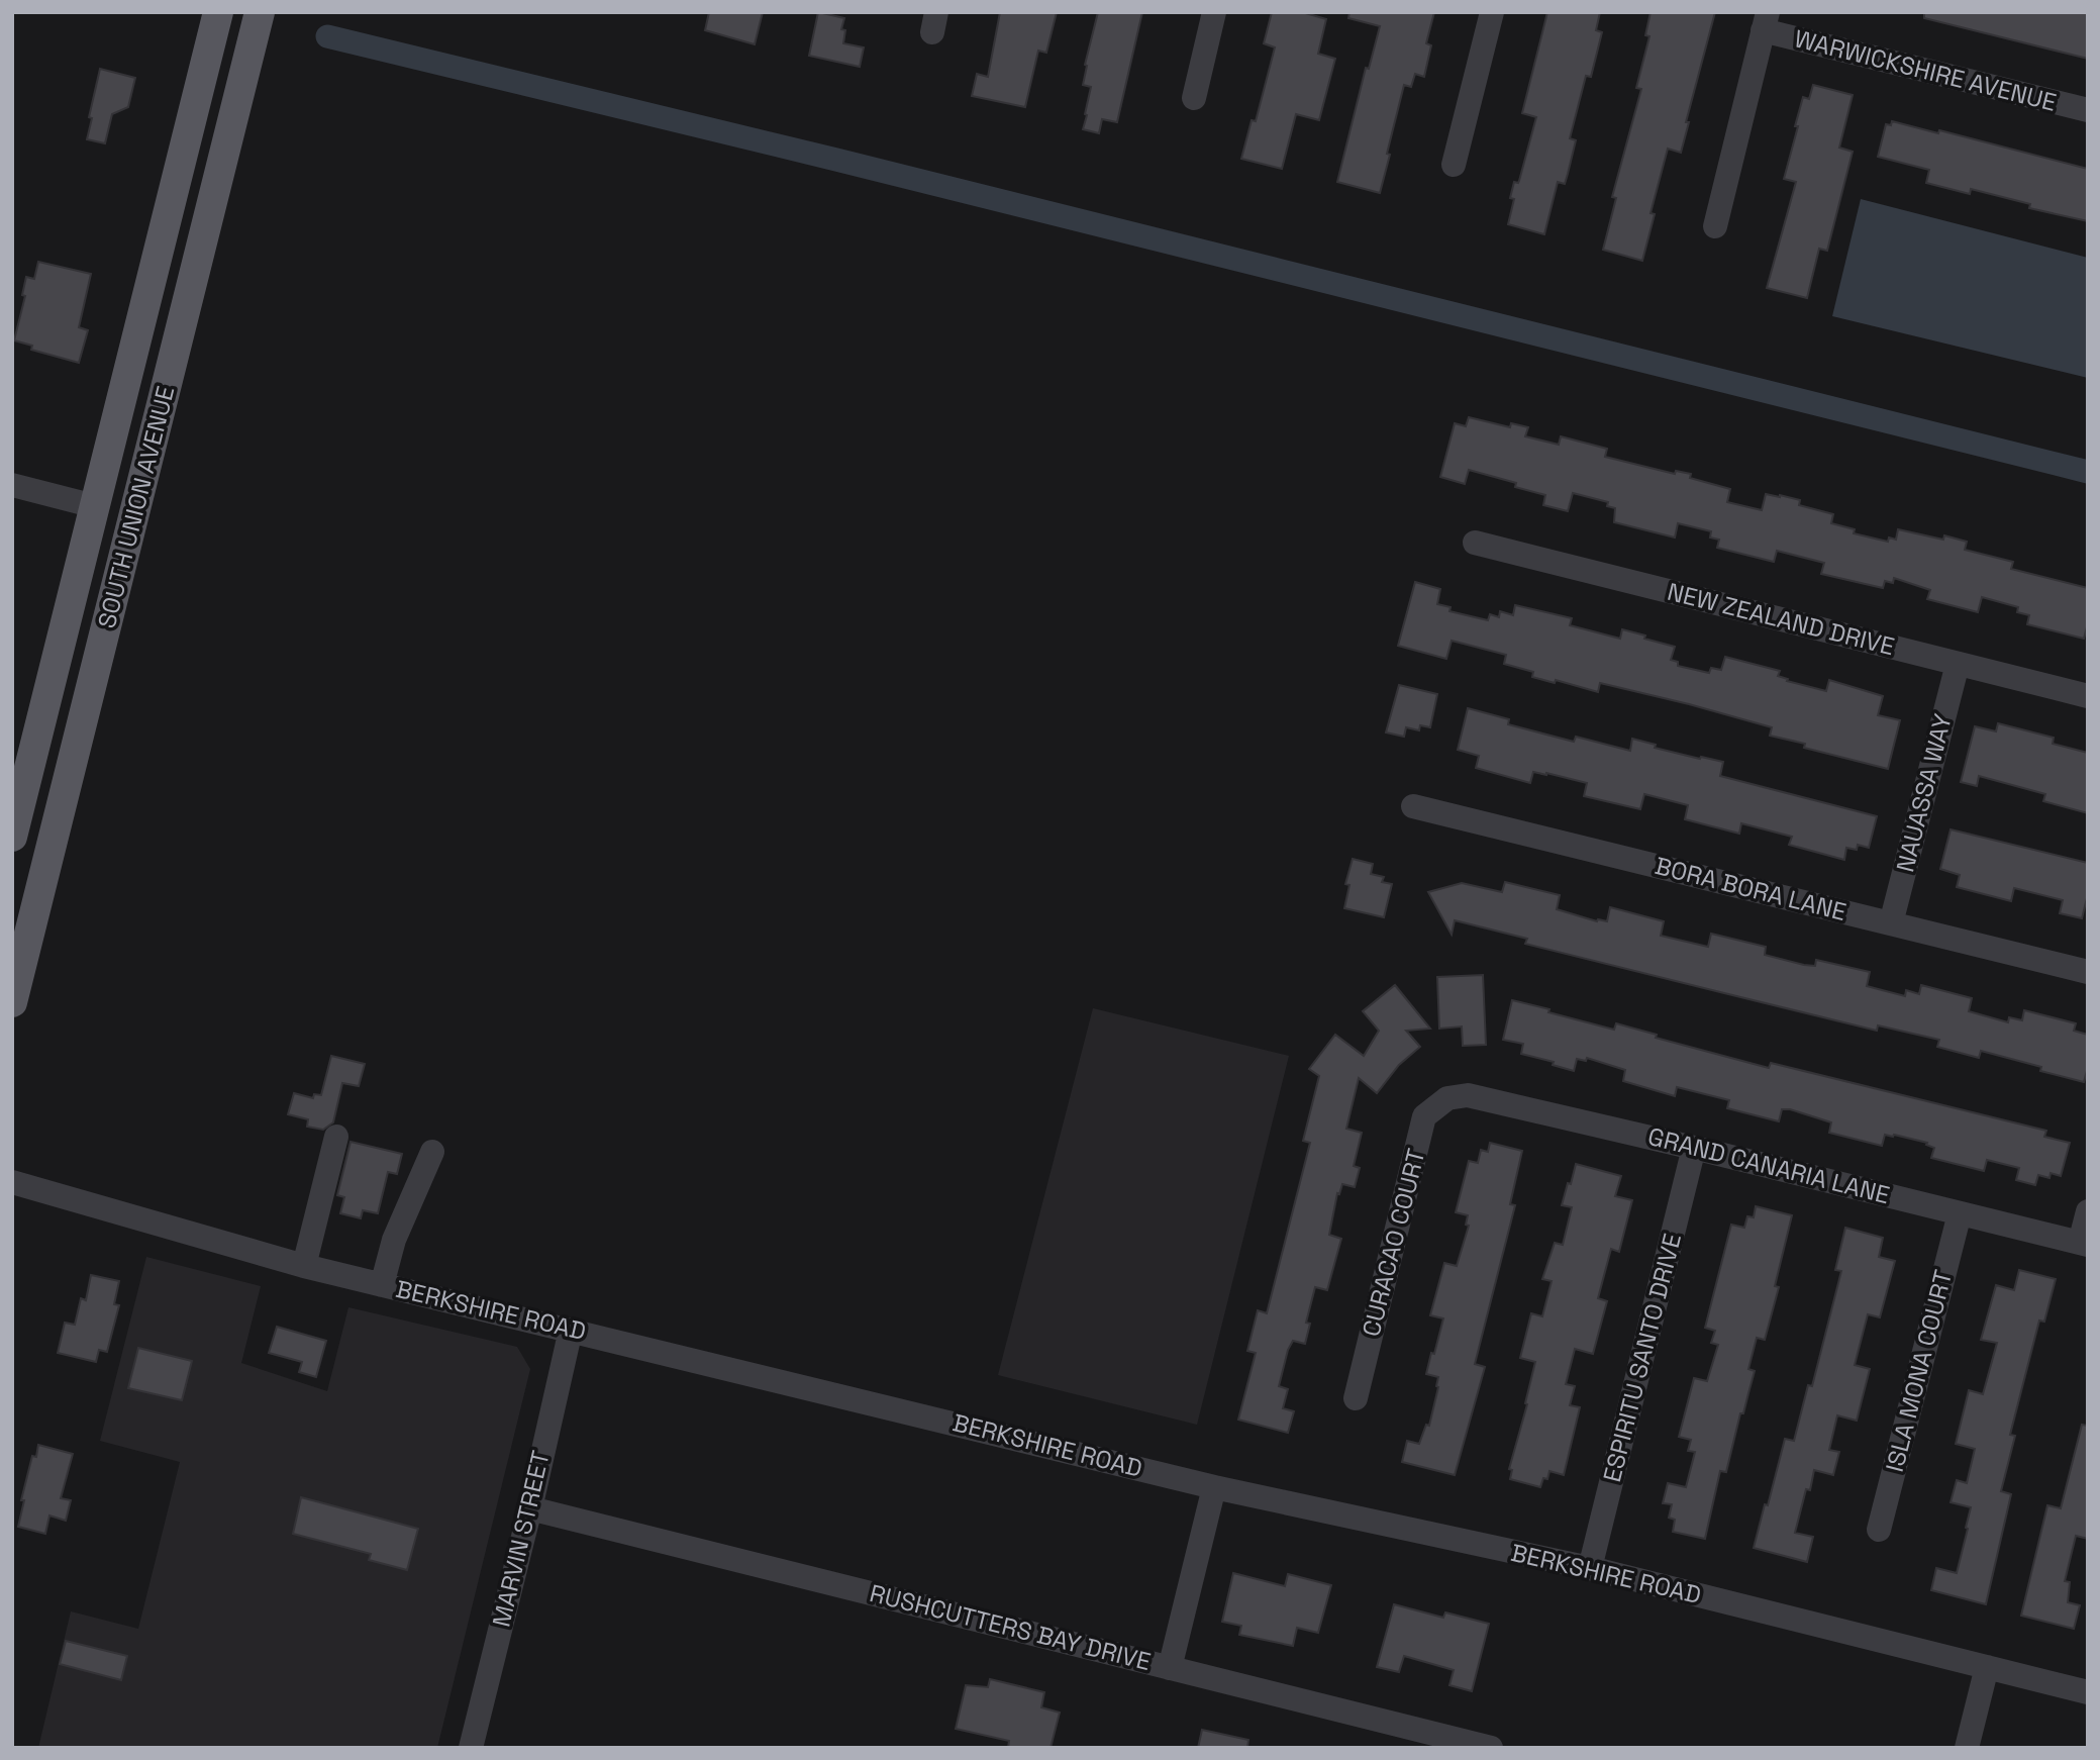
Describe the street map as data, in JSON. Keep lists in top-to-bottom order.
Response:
{
  "streets": {
    "main road": ["SOUTH UNION AVENUE"],
    "street": [
      "WARWICKSHIRE AVENUE",
      "NEW ZEALAND DRIVE",
      "NAUASSA WAY",
      "BORA BORA LANE",
      "GRAND CANARIA LANE",
      "CURACAO COURT",
      "BERKSHIRE ROAD",
      "ESPIRITU SANTO DRIVE",
      "ISLA MONA COURT",
      "MARVIN STREET",
      "RUSHCUTTERS BAY DRIVE"
    ]
  },
  "crossings": [
    ["NEW ZEALAND DRIVE", "NAUASSA WAY"],
    ["NAUASSA WAY", "BORA BORA LANE"],
    ["GRAND CANARIA LANE", "CURACAO COURT"],
    ["GRAND CANARIA LANE", "ESPIRITU SANTO DRIVE"],
    ["GRAND CANARIA LANE", "ISLA MONA COURT"],
    ["BERKSHIRE ROAD", "ESPIRITU SANTO DRIVE"],
    ["BERKSHIRE ROAD", "MARVIN STREET"],
    ["MARVIN STREET", "RUSHCUTTERS BAY DRIVE"]
  ]
}
